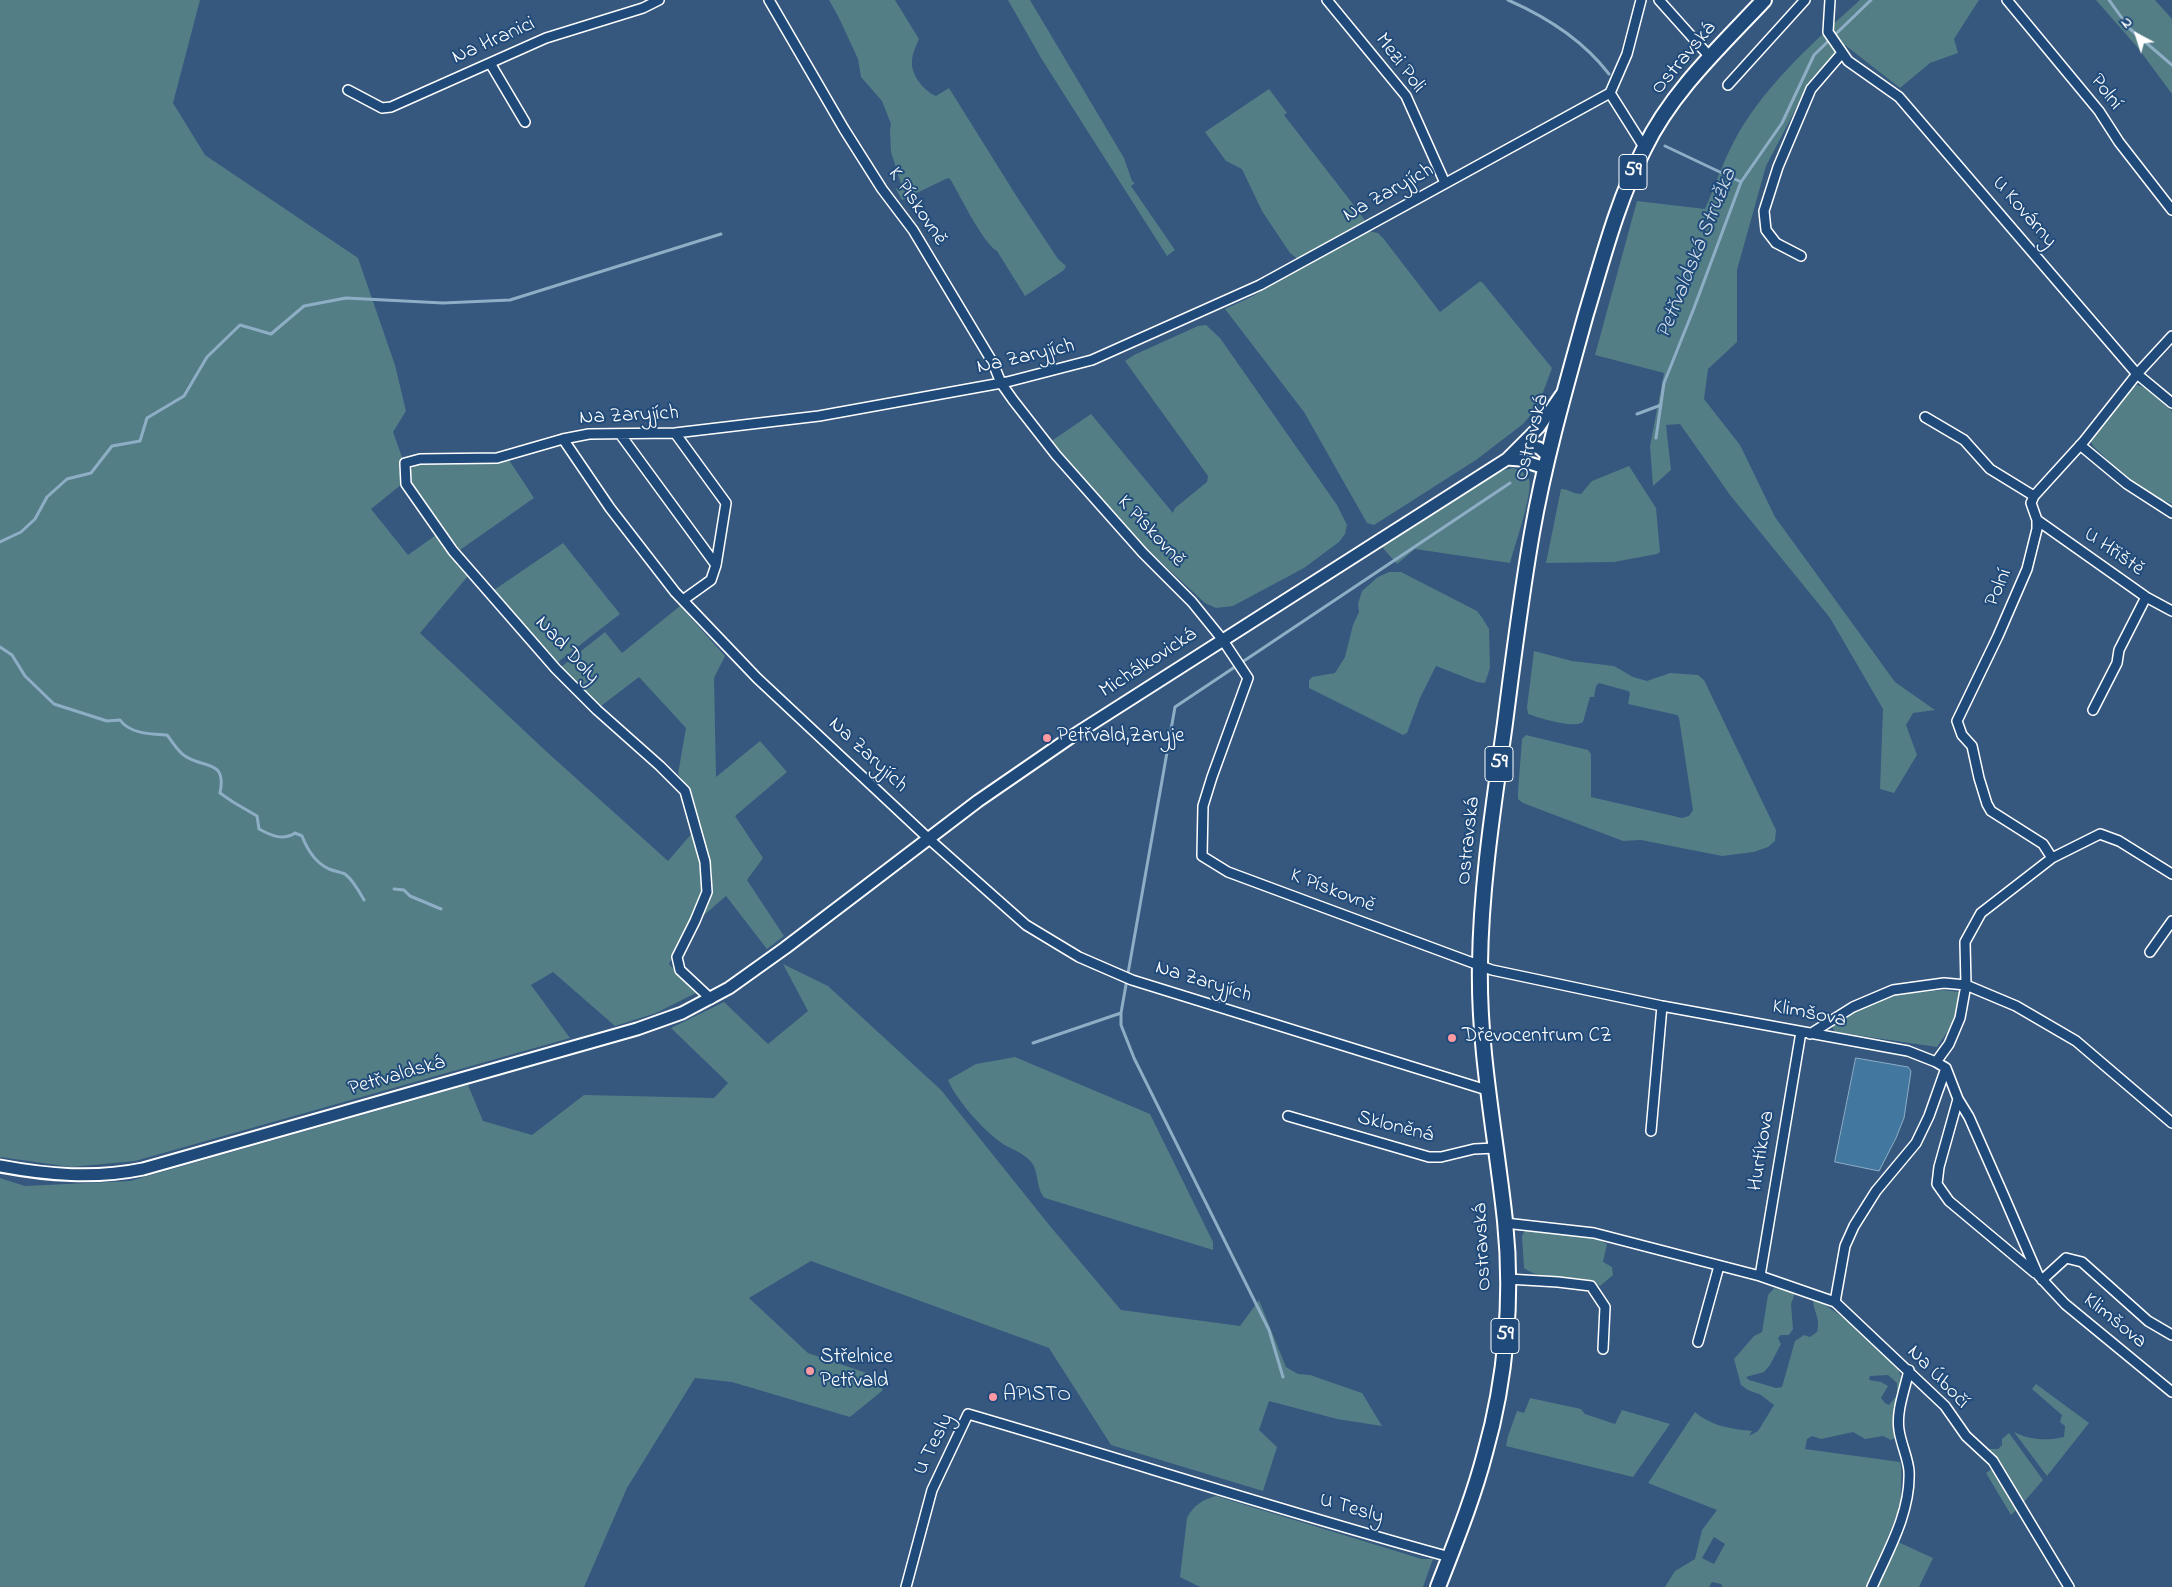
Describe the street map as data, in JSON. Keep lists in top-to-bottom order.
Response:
{
  "streets": {
    "main road": ["Ostravská", "59"],
    "street": [
      "Na Hranici",
      "Mezi Poli",
      "Polní",
      "Na Zaryjích",
      "K Pískovně",
      "U Kovárny",
      "U Hřiště",
      "Nad Doly",
      "Michálkovická",
      "Klimšova",
      "Petřvaldská",
      "Skloněná",
      "Hurtíkova",
      "Na Úbočí",
      "U Tesly"
    ]
  },
  "crossings": [
    ["Ostravská", "Na Zaryjích"],
    ["Ostravská", "K Pískovně"],
    ["Ostravská", "Michálkovická"],
    ["Ostravská", "Klimšova"],
    ["Ostravská", "Skloněná"],
    ["Ostravská", "Na Úbočí"],
    ["Ostravská", "U Tesly"],
    ["Mezi Poli", "Na Zaryjích"],
    ["Polní", "U Hřiště"],
    ["Na Zaryjích", "K Pískovně"],
    ["Na Zaryjích", "Nad Doly"],
    ["Na Zaryjích", "Michálkovická"],
    ["K Pískovně", "Michálkovická"],
    ["K Pískovně", "Klimšova"],
    ["Nad Doly", "Petřvaldská"],
    ["Michálkovická", "Petřvaldská"],
    ["Klimšova", "Hurtíkova"],
    ["Hurtíkova", "Na Úbočí"]
  ],
  "water": ["Petřvaldská Stružka"],
  "places": [
    "Petřvald,Zaryje",
    "Dřevocentrum CZ",
    "Střelnice Petřvald",
    "APISTO"
  ],
  "north": "top left"
}
